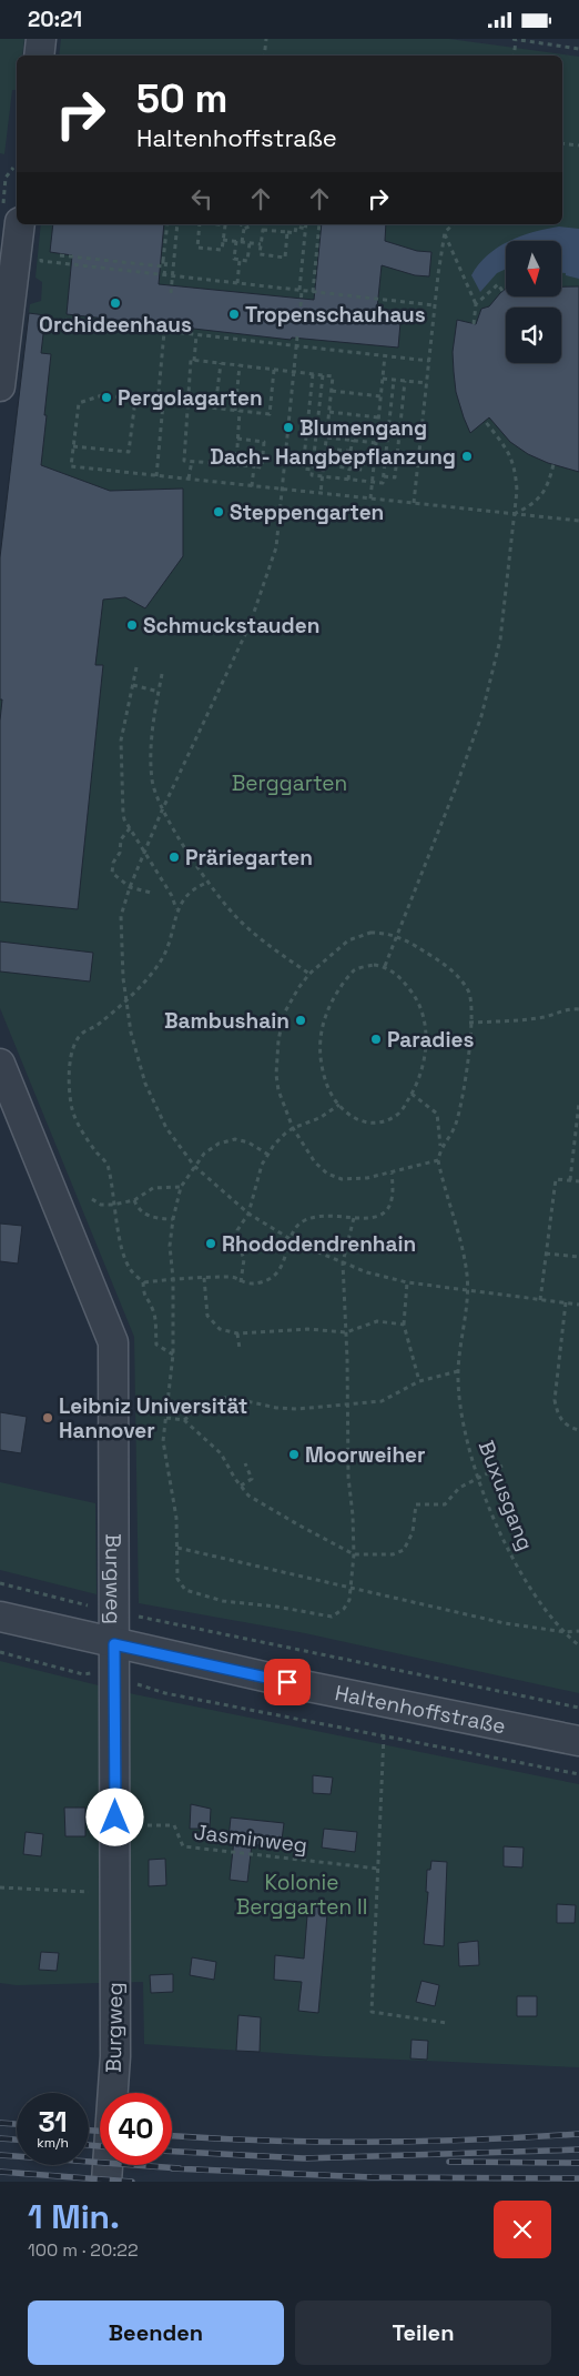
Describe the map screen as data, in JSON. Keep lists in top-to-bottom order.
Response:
{
  "streets": {
    "street": ["Burgweg", "Haltenhoffstraße"],
    "path": ["Buxusgang", "Jasminweg"]
  },
  "crossings": [
    ["Burgweg", "Haltenhoffstraße"]
  ],
  "parks": ["Berggarten", "Kolonie Berggarten II"],
  "places": [
    "Orchideenhaus",
    "Tropenschauhaus",
    "Pergolagarten",
    "Blumengang",
    "Dach- Hangbepflanzung",
    "Steppengarten",
    "Schmuckstauden",
    "Präriegarten",
    "Bambushain",
    "Paradies",
    "Rhododendrenhain",
    "Leibniz Universität Hannover",
    "Moorweiher"
  ],
  "north": "bottom",
  "page": {
    "status": "20:21",
    "turn": ["50 m", "Haltenhoffstraße"],
    "speed": "31 km/h",
    "limit": "40",
    "heading": ["1 Min.", "100 m · 20:22"],
    "buttons": ["Beenden", "Teilen"]
  }
}
